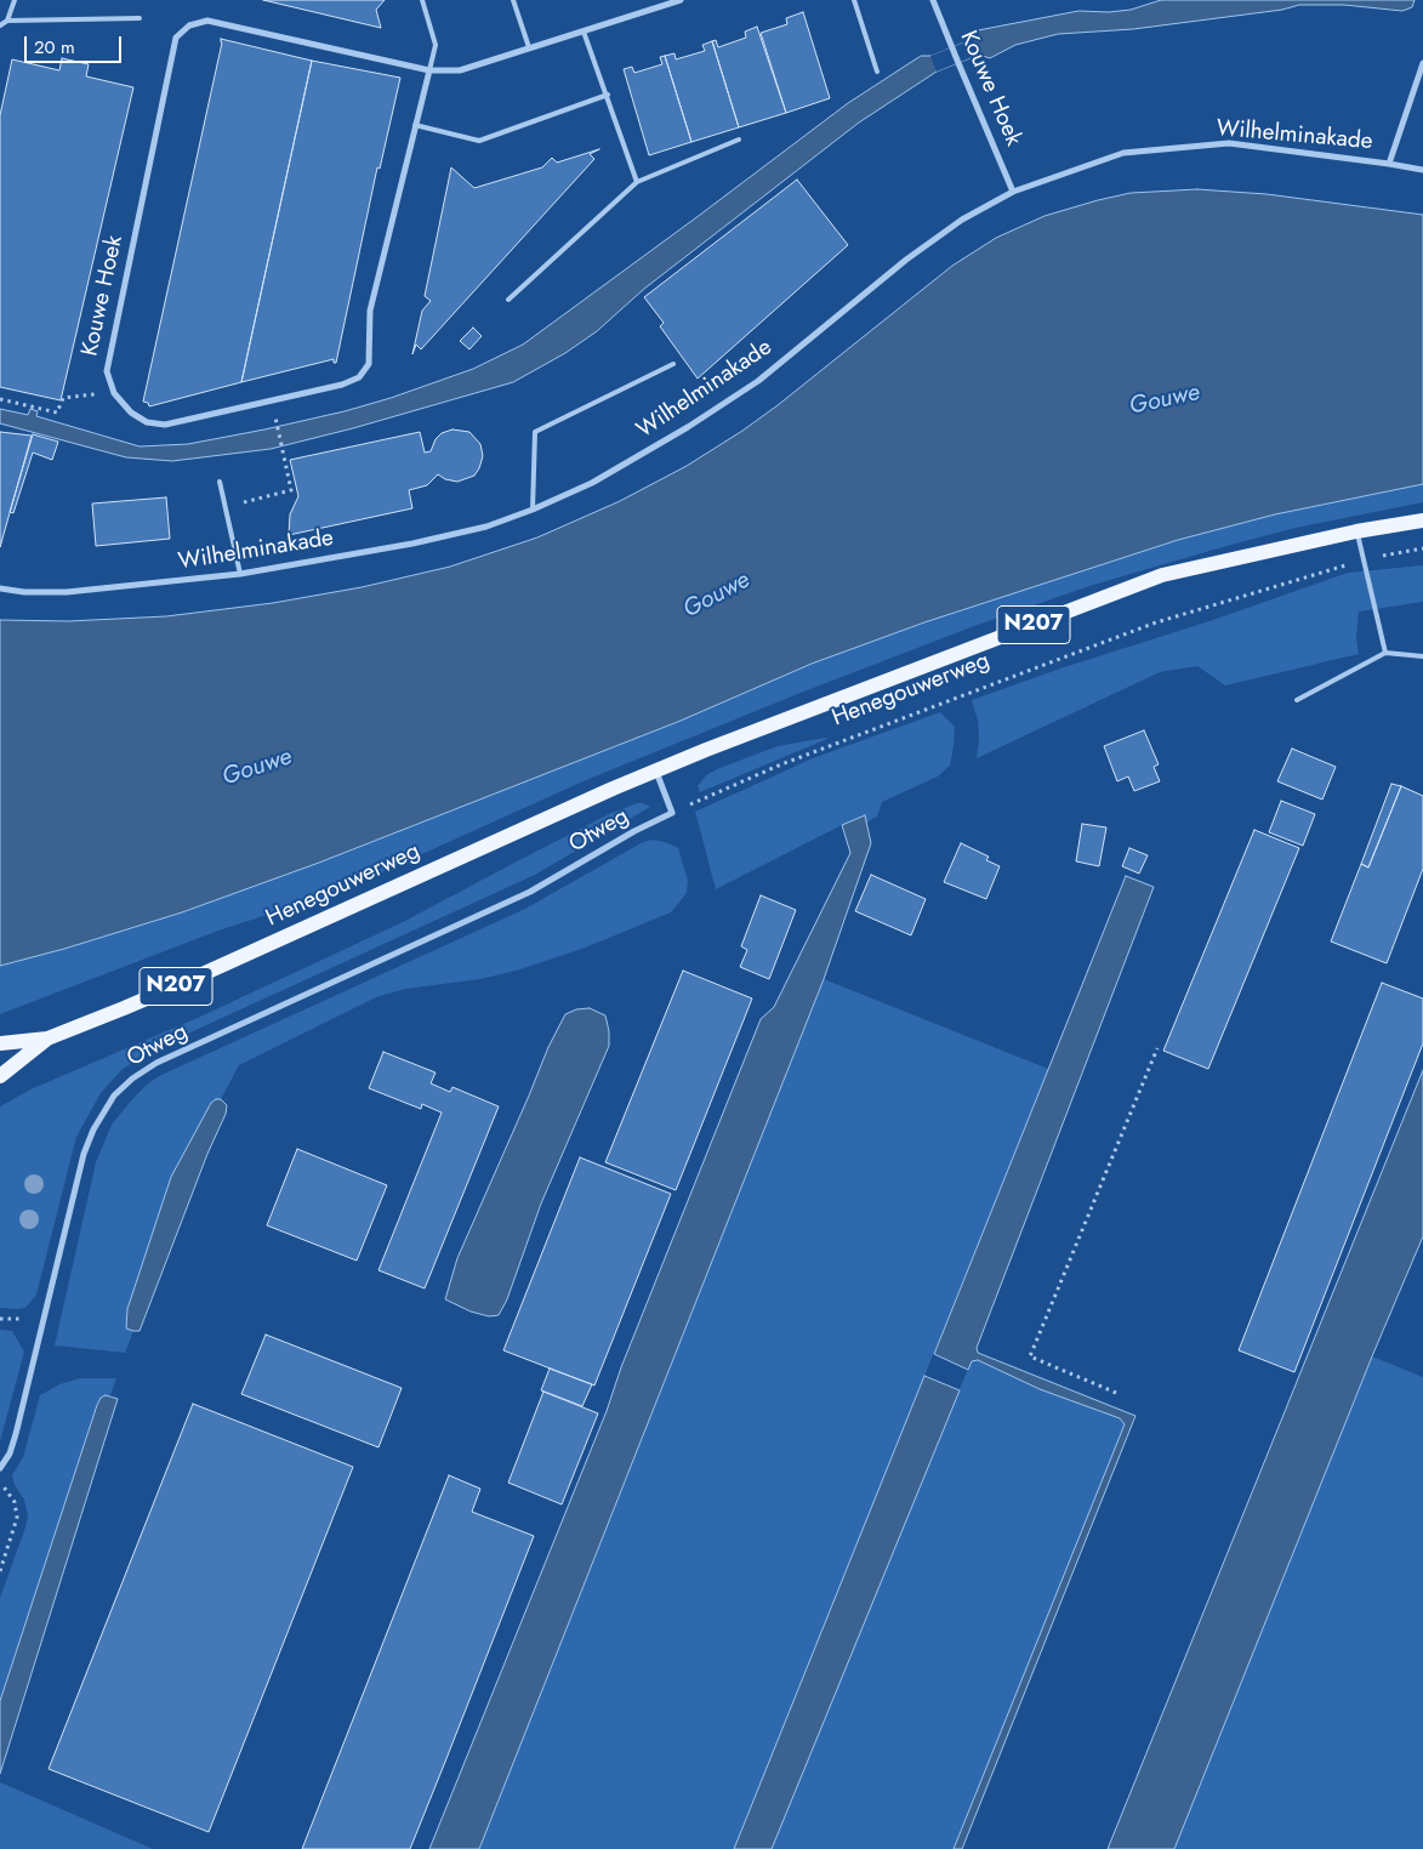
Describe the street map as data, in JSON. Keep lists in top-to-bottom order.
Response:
{
  "streets": {
    "main road": ["N207", "Henegouwerweg"],
    "street": ["Kouwe Hoek", "Wilhelminakade", "Otweg"]
  },
  "crossings": [
    ["Kouwe Hoek", "Wilhelminakade"],
    ["Henegouwerweg", "Otweg"]
  ],
  "water": ["Gouwe"],
  "scale_bar": "20 m"
}
